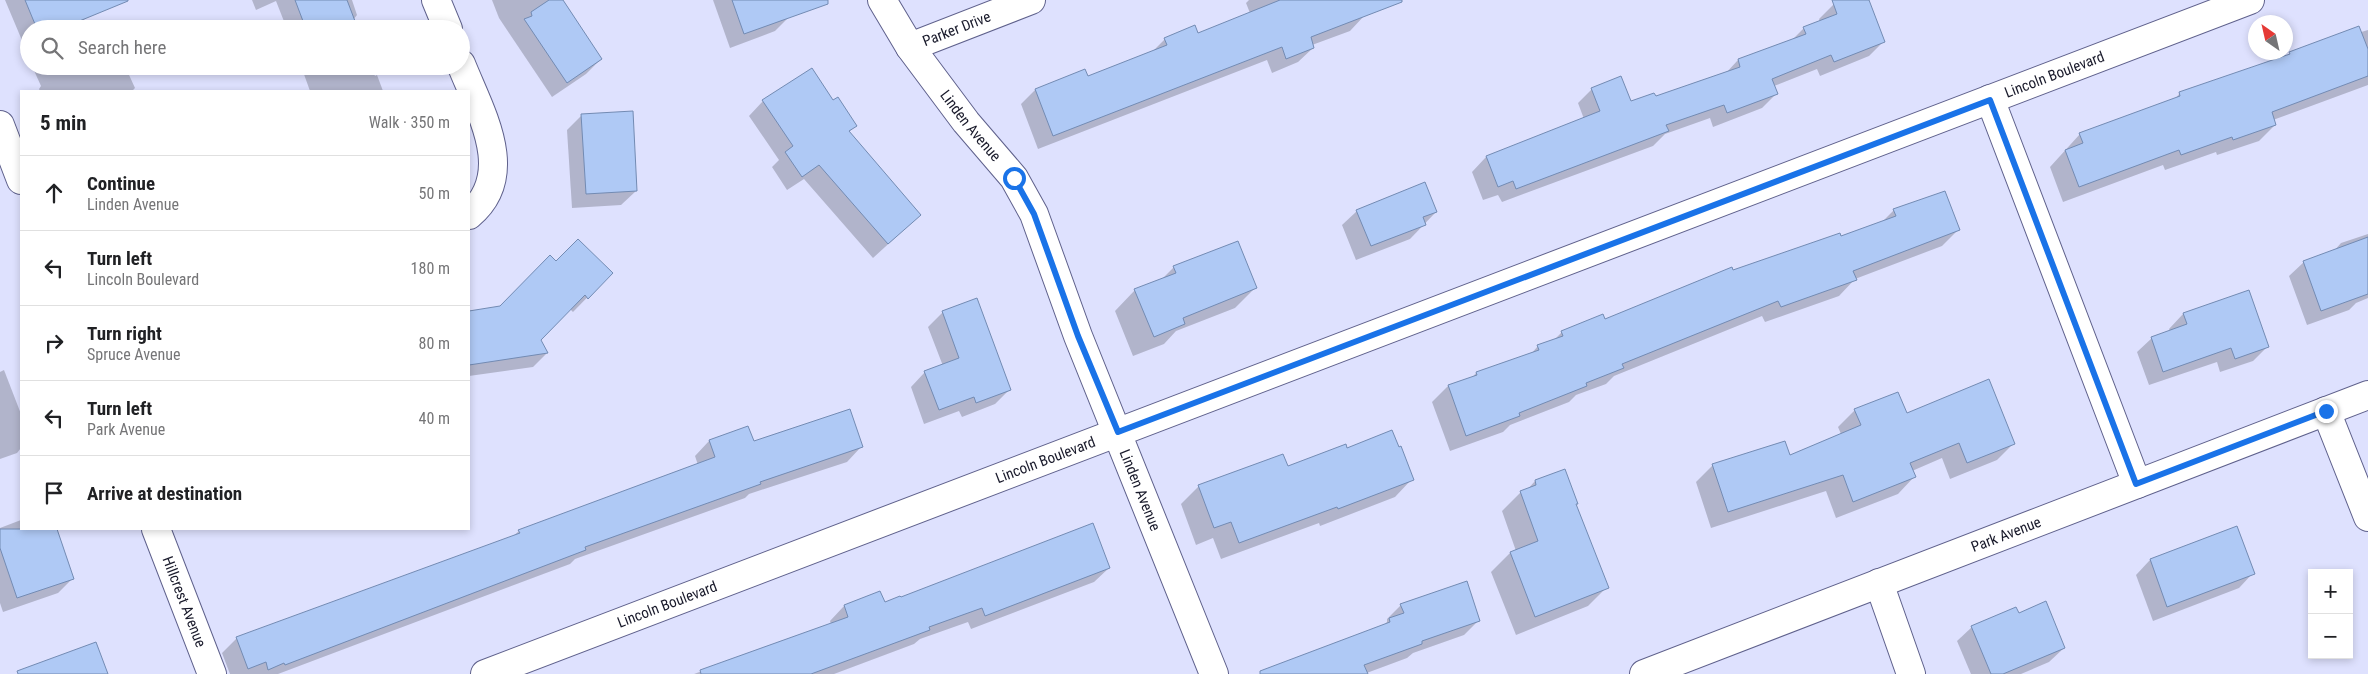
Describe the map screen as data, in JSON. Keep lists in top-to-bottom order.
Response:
{
  "streets": {
    "street": [
      "Parker Drive",
      "Lincoln Boulevard",
      "Linden Avenue",
      "Park Avenue",
      "Hillcrest Avenue"
    ]
  },
  "crossings": [
    ["Parker Drive", "Linden Avenue"],
    ["Lincoln Boulevard", "Linden Avenue"]
  ],
  "north": "top left",
  "page": {
    "search": "Search here",
    "heading": ["5 min", "Walk · 350 m"],
    "list": [
      ["Continue", "Linden Avenue", "50 m"],
      ["Turn left", "Lincoln Boulevard", "180 m"],
      ["Turn right", "Spruce Avenue", "80 m"],
      ["Turn left", "Park Avenue", "40 m"],
      "Arrive at destination"
    ],
    "map_buttons": ["+", "−"]
  }
}
